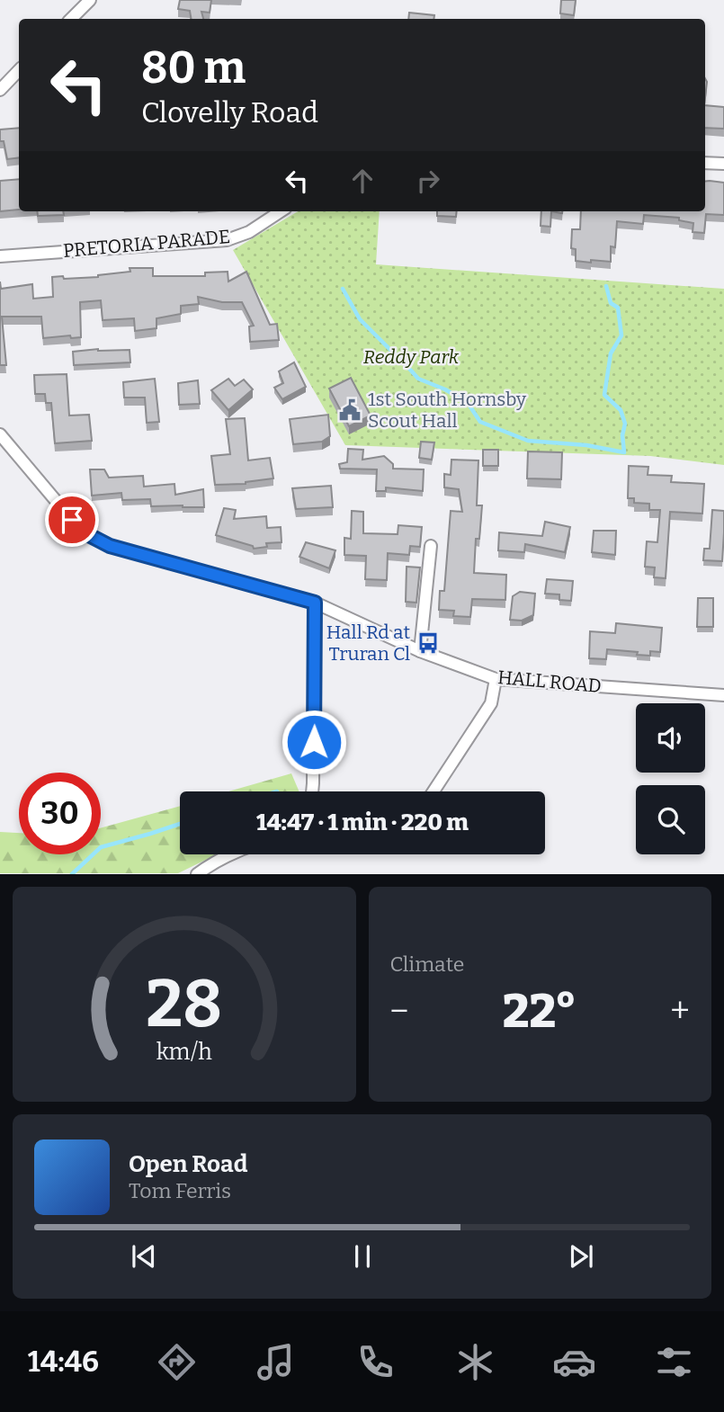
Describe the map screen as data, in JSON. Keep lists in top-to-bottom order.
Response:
{
  "streets": {
    "street": ["PRETORIA PARADE", "HALL ROAD"]
  },
  "parks": ["Reddy Park"],
  "places": {
    "public building": ["1st South Hornsby Scout Hall"],
    "bus stop": ["Hall Rd at Truran Cl"]
  },
  "page": {
    "turn": ["80 m", "Clovelly Road"],
    "limit": "30",
    "trip": "14:47 · 1 min · 220 m",
    "tile": "Climate",
    "heat": ["−", "22°", "+"],
    "song": ["Open Road", "Tom Ferris"],
    "tabs": "14:46",
    "gauge": ["28", "km/h"]
  }
}
